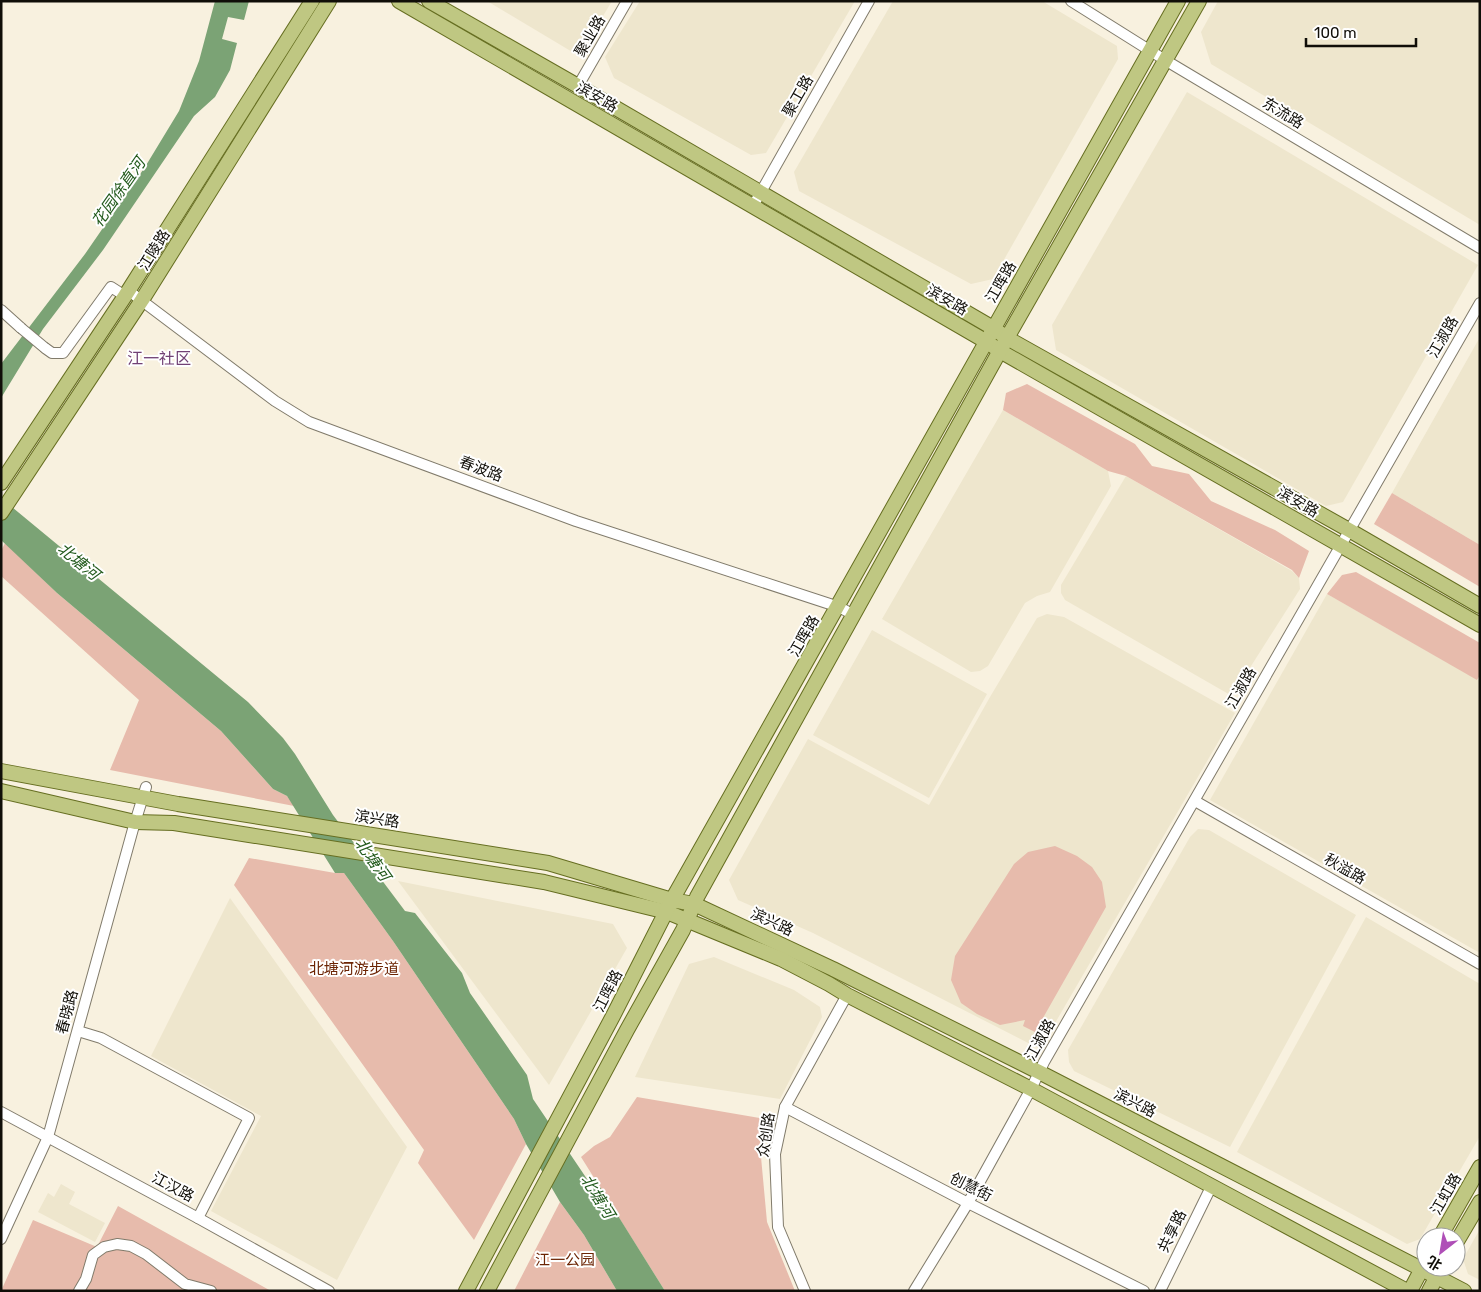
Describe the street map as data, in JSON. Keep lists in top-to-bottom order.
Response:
{
  "streets": {
    "main road": [
      "滨安路",
      "江陵路",
      "江晖路",
      "滨兴路",
      "江虹路"
    ],
    "street": [
      "聚业路",
      "聚工路",
      "东流路",
      "江淑路",
      "春波路",
      "秋溢路",
      "春晓路",
      "众创路",
      "江汉路",
      "创慧街",
      "共享路"
    ]
  },
  "crossings": [
    ["聚业路", "滨安路"],
    ["聚工路", "滨安路"],
    ["滨安路", "江晖路"],
    ["滨安路", "江淑路"],
    ["东流路", "江晖路"],
    ["江陵路", "春波路"],
    ["江晖路", "春波路"],
    ["江晖路", "滨兴路"],
    ["江淑路", "滨兴路"],
    ["江淑路", "秋溢路"],
    ["江淑路", "创慧街"],
    ["滨兴路", "春晓路"],
    ["滨兴路", "众创路"],
    ["滨兴路", "共享路"],
    ["春晓路", "江汉路"],
    ["众创路", "创慧街"]
  ],
  "districts": ["江一社区"],
  "water": ["花园徐直河", "北塘河"],
  "parks": ["北塘河游步道", "江一公园"],
  "scale_bar": "100 m",
  "north": "bottom left"
}
